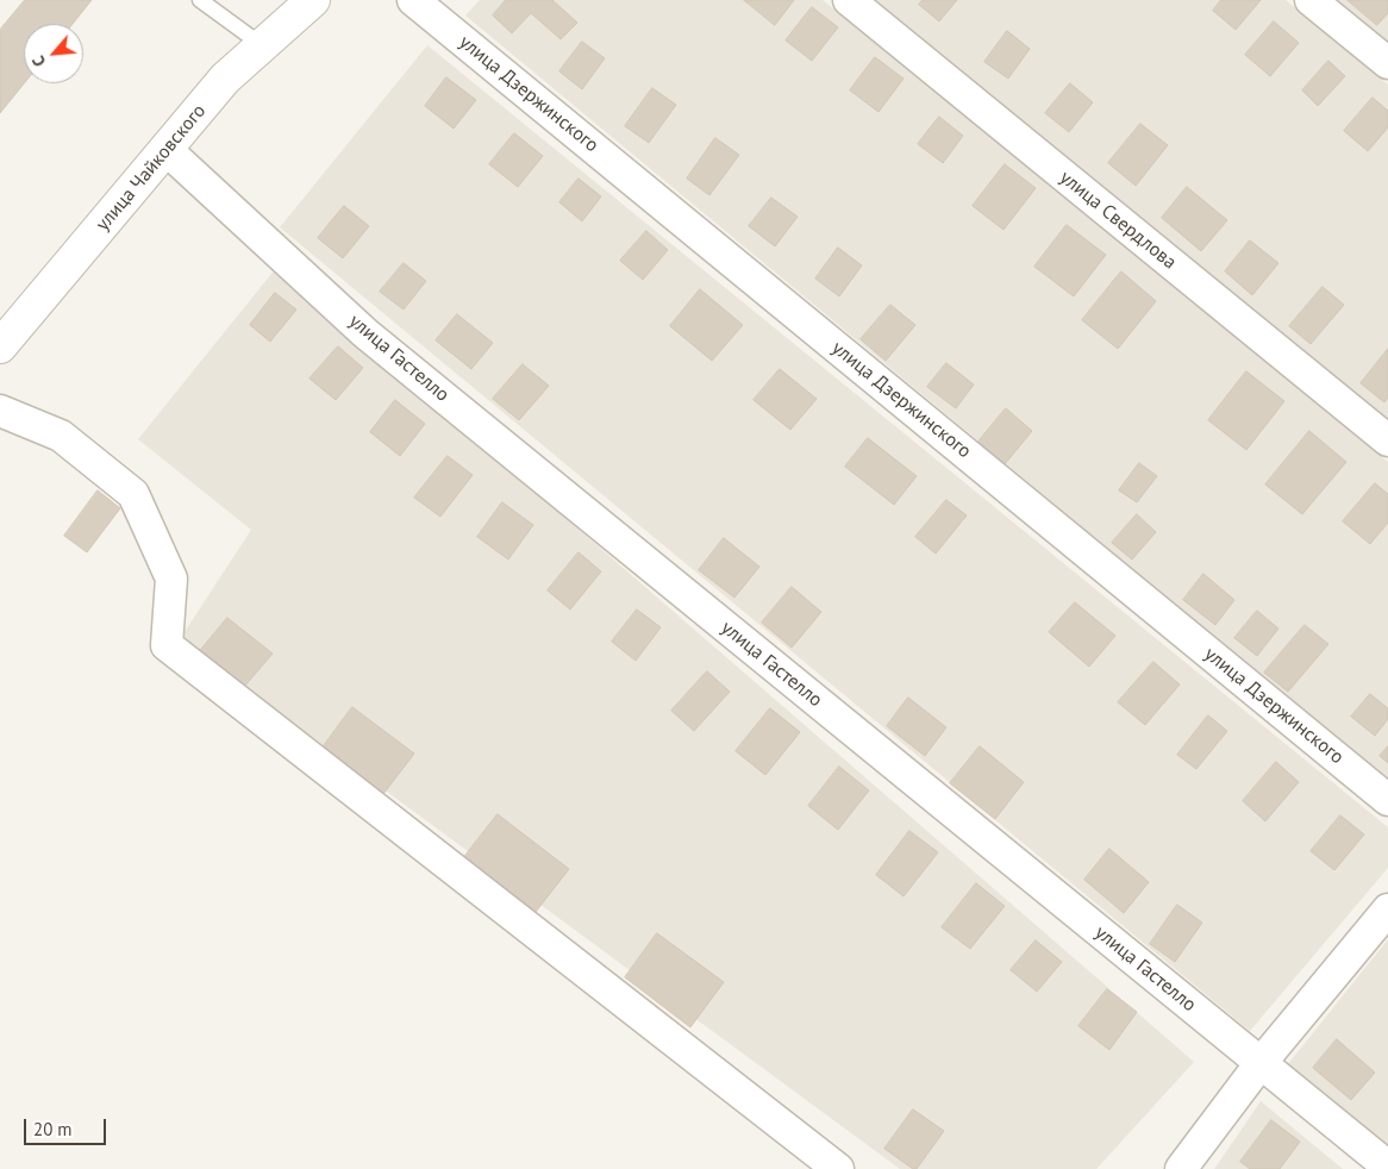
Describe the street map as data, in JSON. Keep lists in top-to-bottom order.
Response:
{
  "streets": {
    "street": [
      "улица Дзержинского",
      "улица Чайковского",
      "улица Свердлова",
      "улица Гастелло"
    ]
  },
  "crossings": [
    ["улица Чайковского", "улица Гастелло"]
  ],
  "scale_bar": "20 m",
  "north": "bottom left"
}
